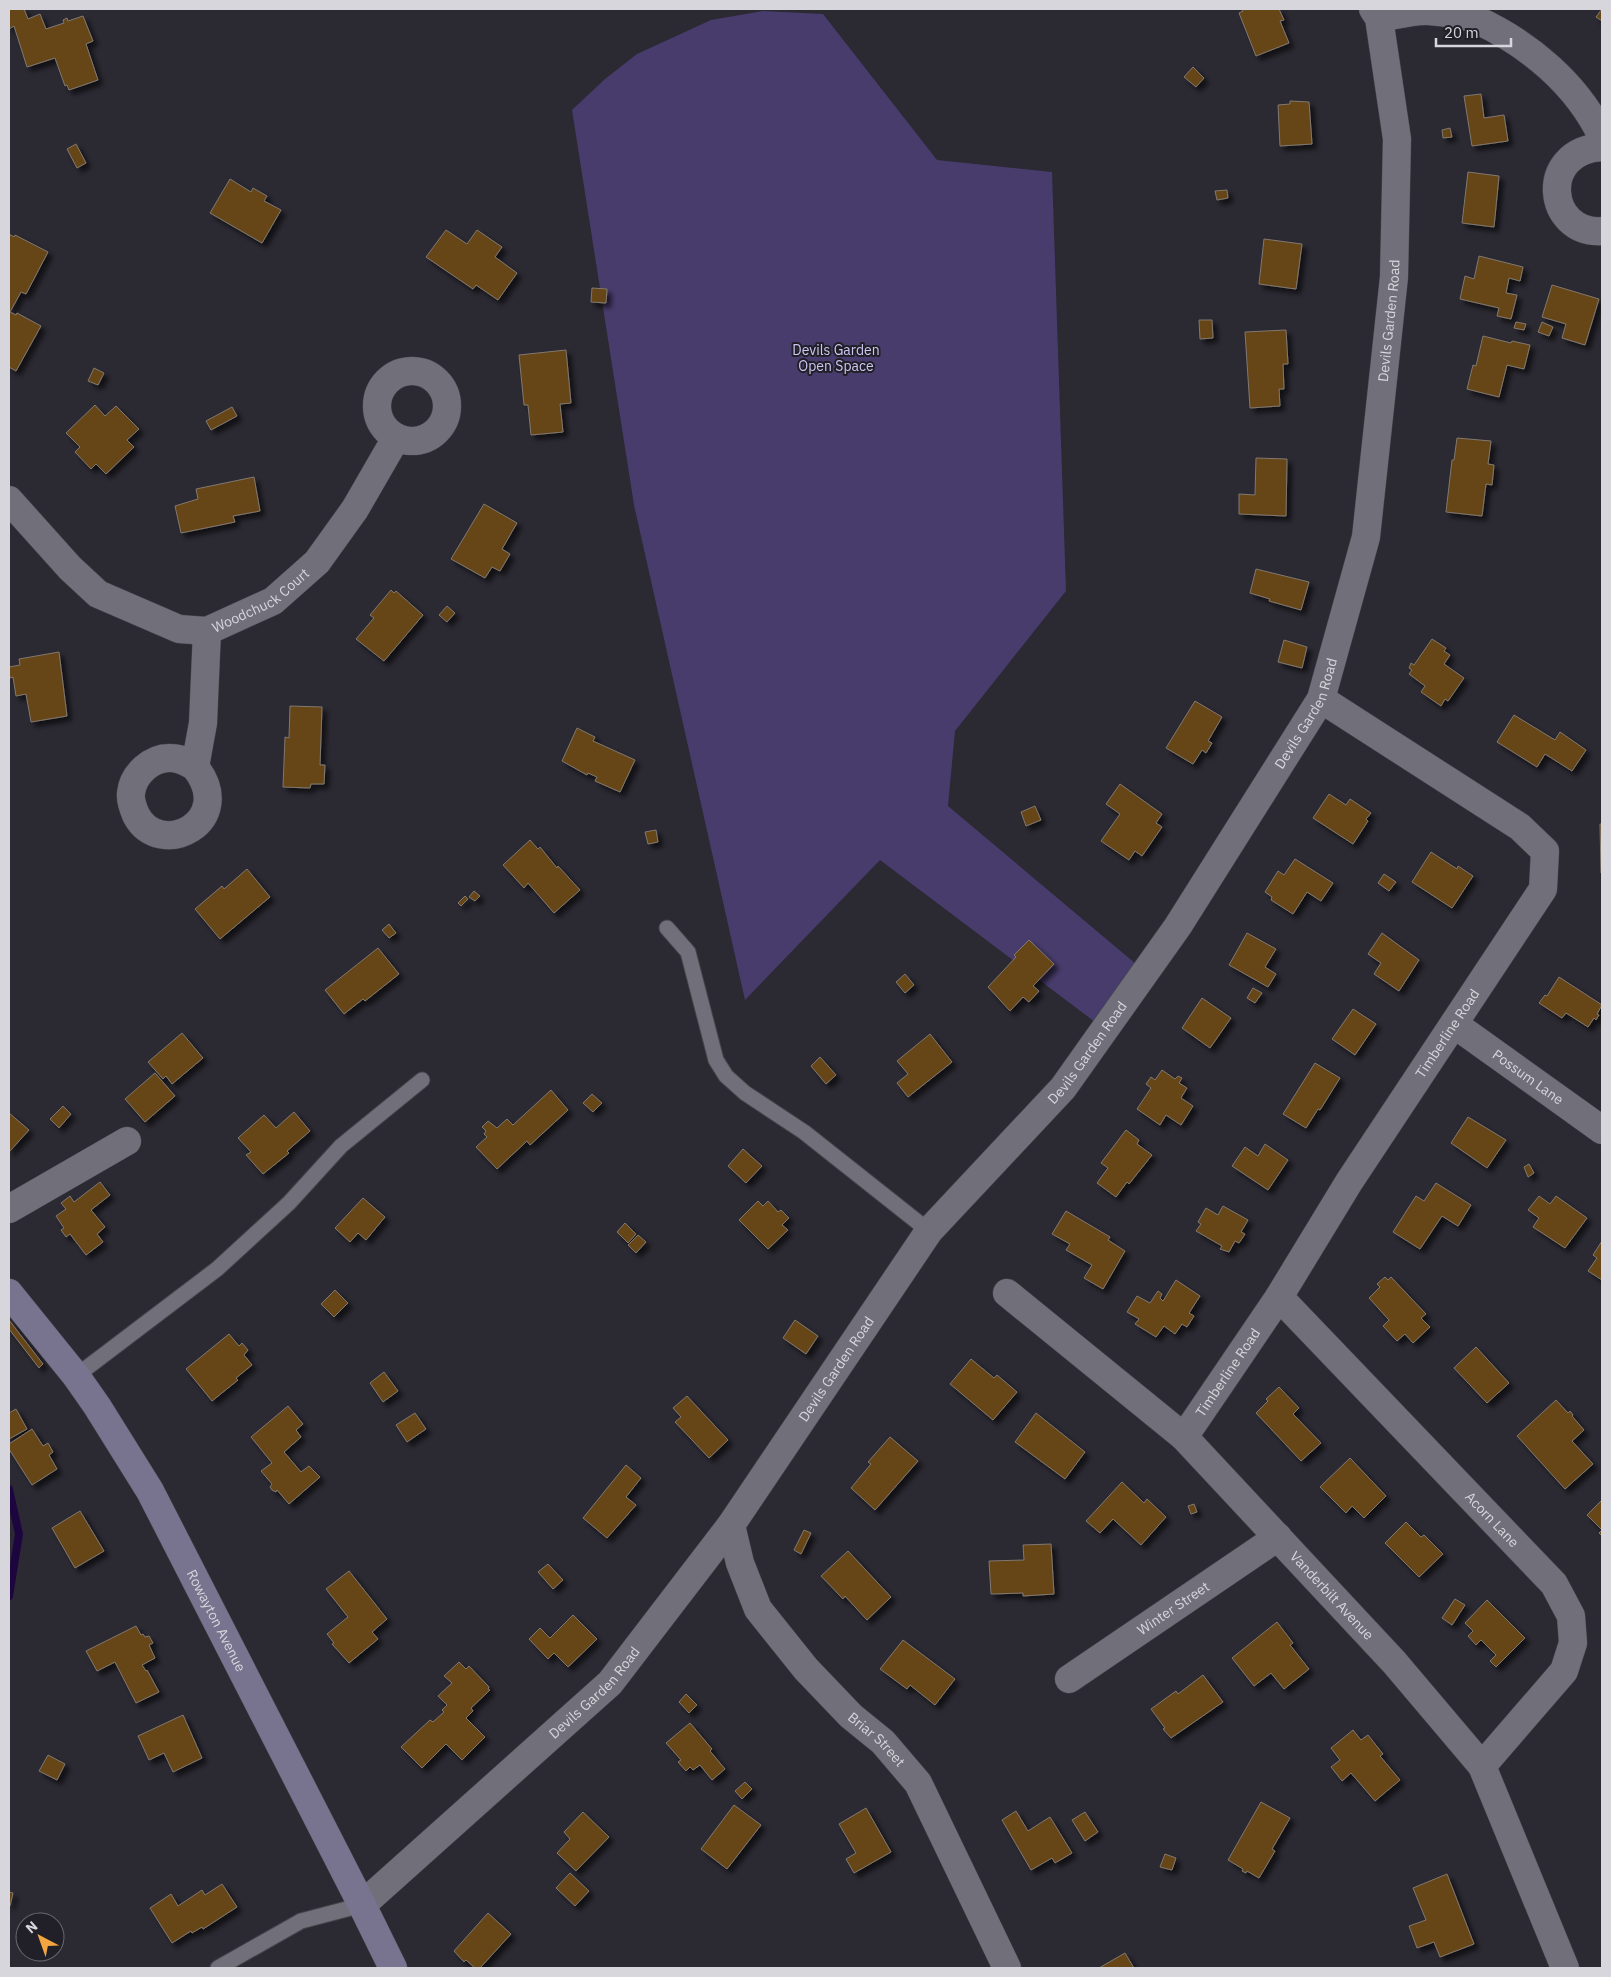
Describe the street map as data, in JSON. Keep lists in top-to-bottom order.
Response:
{
  "streets": {
    "street": [
      "Devils Garden Road",
      "Woodchuck Court",
      "Timberline Road",
      "Possum Lane",
      "Acorn Lane",
      "Vanderbilt Avenue",
      "Winter Street",
      "Rowayton Avenue",
      "Briar Street"
    ]
  },
  "crossings": [
    ["Devils Garden Road", "Timberline Road"],
    ["Devils Garden Road", "Rowayton Avenue"],
    ["Devils Garden Road", "Briar Street"],
    ["Timberline Road", "Possum Lane"],
    ["Timberline Road", "Acorn Lane"],
    ["Timberline Road", "Vanderbilt Avenue"],
    ["Acorn Lane", "Vanderbilt Avenue"],
    ["Vanderbilt Avenue", "Winter Street"]
  ],
  "parks": ["Devils Garden Open Space"],
  "scale_bar": "20 m",
  "north": "top left"
}
